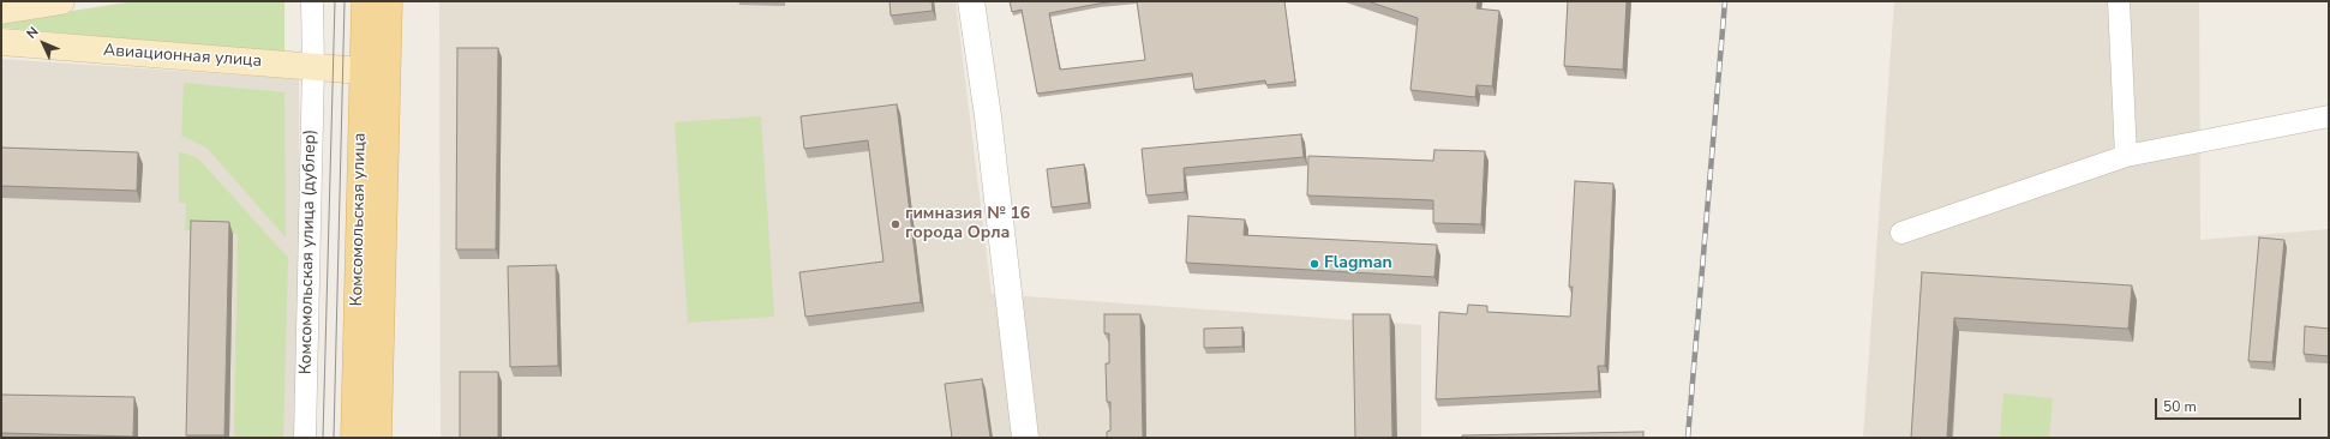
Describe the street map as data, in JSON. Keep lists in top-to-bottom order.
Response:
{
  "streets": {
    "main road": ["Авиационная улица", "Комсомольская улица"],
    "street": ["Комсомольская улица (дублер)"]
  },
  "crossings": [
    ["Авиационная улица", "Комсомольская улица"],
    ["Авиационная улица", "Комсомольская улица (дублер)"]
  ],
  "places": ["гимназия № 16 города Орла", "Flagman"],
  "scale_bar": "50 m",
  "north": "top left"
}
